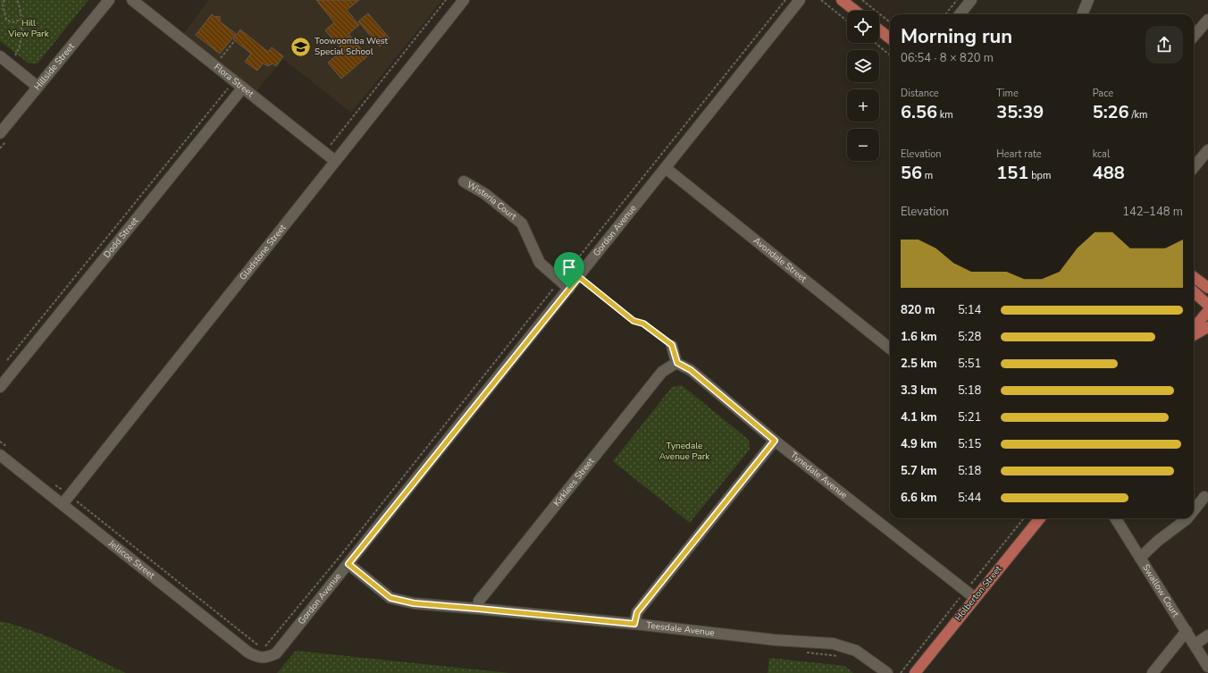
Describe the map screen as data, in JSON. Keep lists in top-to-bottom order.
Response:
{
  "streets": {
    "main road": ["Holberton Street"],
    "street": [
      "Hillside Street",
      "Flora Street",
      "Wisteria Court",
      "Gordon Avenue",
      "Dodd Street",
      "Gladstone Street",
      "Avondale Street",
      "Tynedale Avenue",
      "Kirklees Street",
      "Jellicoe Street",
      "Swallow Court",
      "Teesdale Avenue"
    ]
  },
  "crossings": [
    ["Flora Street", "Dodd Street"],
    ["Flora Street", "Gladstone Street"],
    ["Wisteria Court", "Gordon Avenue"],
    ["Gordon Avenue", "Avondale Street"],
    ["Gordon Avenue", "Jellicoe Street"],
    ["Gordon Avenue", "Teesdale Avenue"],
    ["Gladstone Street", "Jellicoe Street"],
    ["Tynedale Avenue", "Kirklees Street"],
    ["Tynedale Avenue", "Holberton Street"],
    ["Kirklees Street", "Teesdale Avenue"]
  ],
  "parks": ["Hill View Park", "Tynedale Avenue Park"],
  "places": {
    "school or university": ["Toowoomba West Special School"]
  },
  "page": {
    "map_buttons": ["+", "−"],
    "heading": ["Morning run", "06:54 · 8 × 820 m"],
    "stats": [
      ["Distance", "6.56 km"],
      ["Time", "35:39"],
      ["Pace", "5:26 /km"],
      ["Elevation", "56 m"],
      ["Heart rate", "151 bpm"],
      ["kcal", "488"]
    ],
    "chart": ["Elevation", "142–148 m"],
    "list": [
      {
        "name": "820 m",
        "note": "5:14"
      },
      {
        "name": "1.6 km",
        "note": "5:28"
      },
      {
        "name": "2.5 km",
        "note": "5:51"
      },
      {
        "name": "3.3 km",
        "note": "5:18"
      },
      {
        "name": "4.1 km",
        "note": "5:21"
      },
      {
        "name": "4.9 km",
        "note": "5:15"
      },
      {
        "name": "5.7 km",
        "note": "5:18"
      },
      {
        "name": "6.6 km",
        "note": "5:44"
      }
    ]
  }
}
